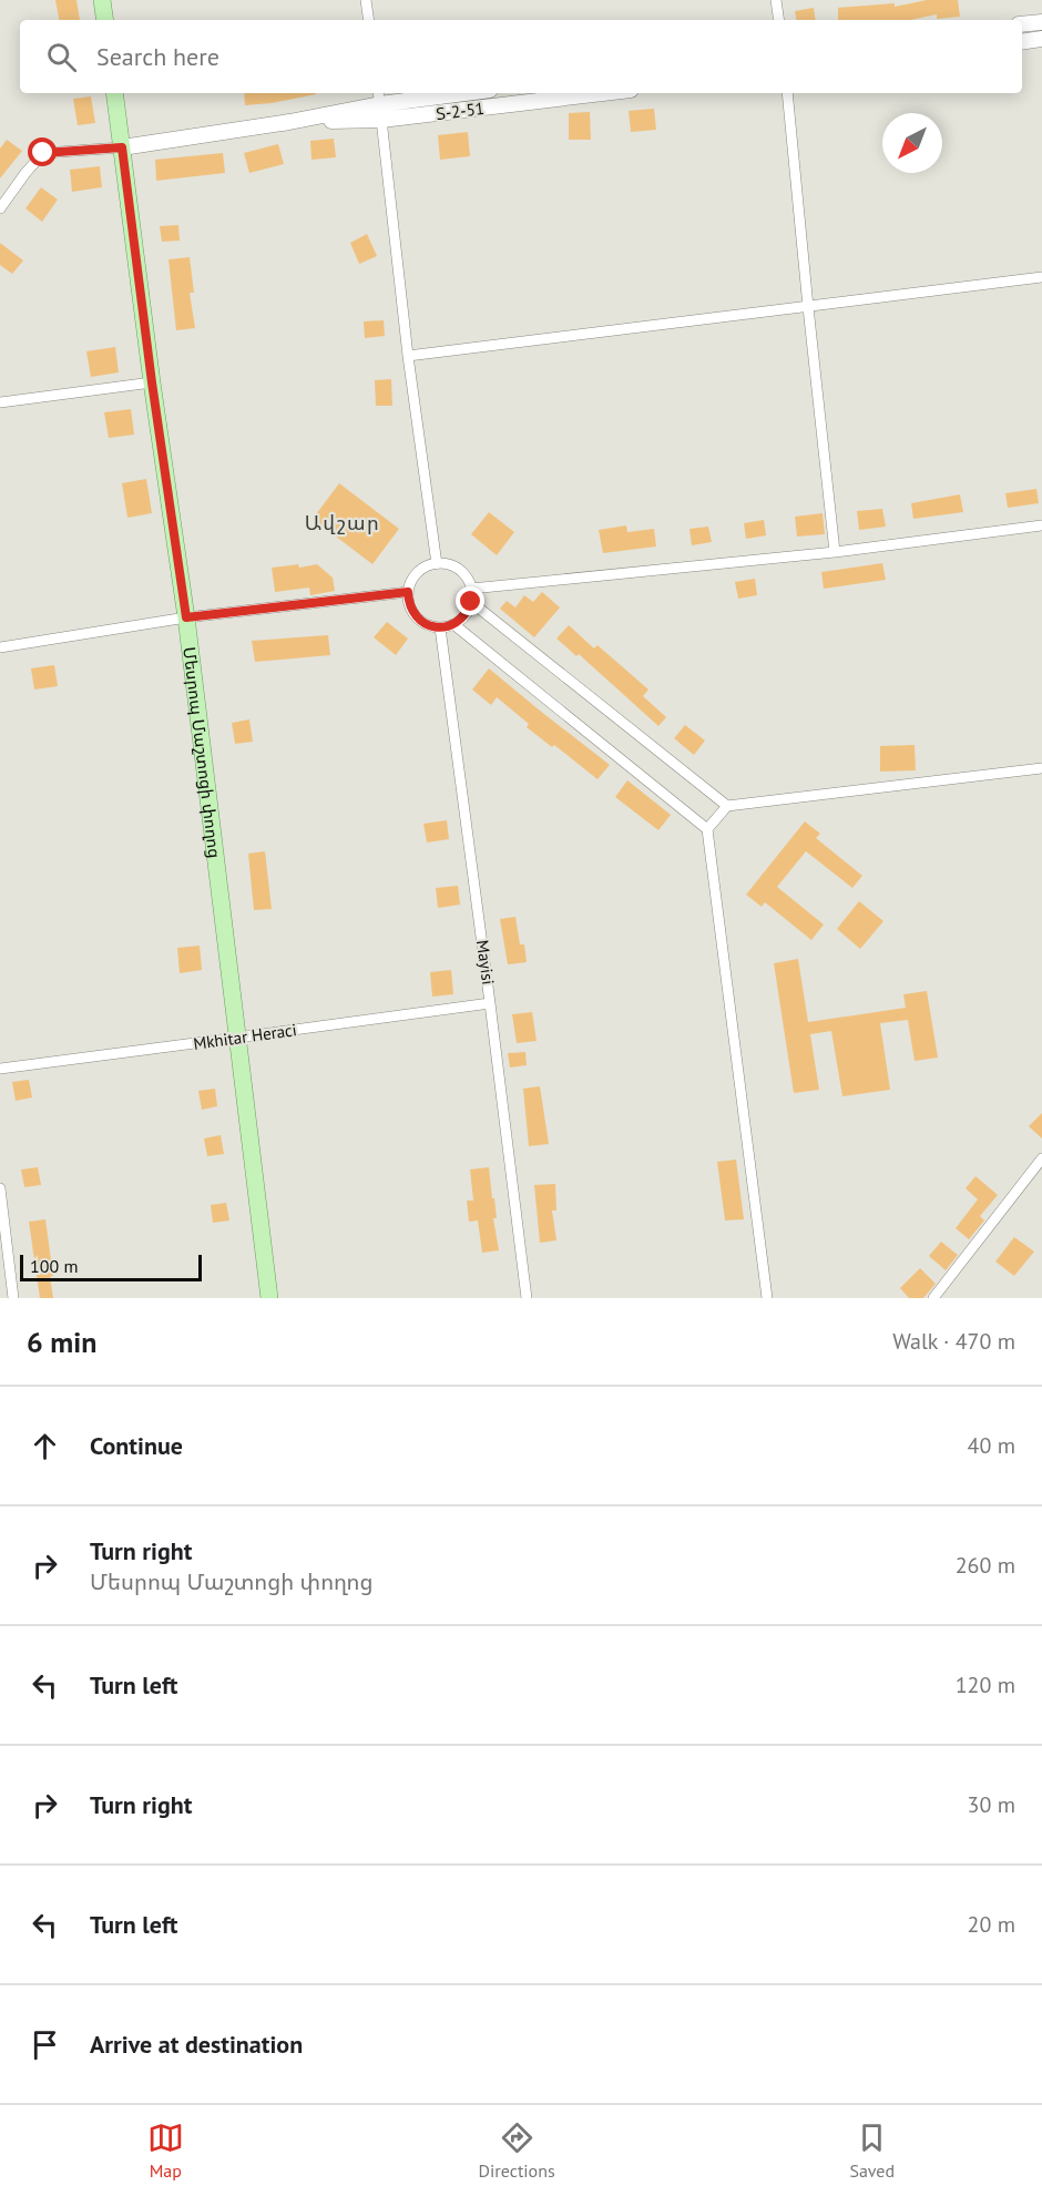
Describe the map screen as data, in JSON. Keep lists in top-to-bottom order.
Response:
{
  "streets": {
    "main road": ["Մեսրոպ Մաշտոցի փողոց"],
    "street": ["Տ-2-51", "Mayisi", "Mkhitar Heraci"]
  },
  "crossings": [
    ["Տ-2-51", "Մեսրոպ Մաշտոցի փողոց"],
    ["Մեսրոպ Մաշտոցի փողոց", "Mkhitar Heraci"],
    ["Mayisi", "Mkhitar Heraci"]
  ],
  "districts": ["Ավշար"],
  "scale_bar": "100 m",
  "north": "bottom left",
  "page": {
    "search": "Search here",
    "scale": "100 m",
    "heading": ["6 min", "Walk · 470 m"],
    "list": [
      ["Continue", "40 m"],
      ["Turn right", "Մեսրոպ Մաշտոցի փողոց", "260 m"],
      ["Turn left", "120 m"],
      ["Turn right", "30 m"],
      ["Turn left", "20 m"],
      "Arrive at destination"
    ],
    "nav": ["Map", "Directions", "Saved"]
  }
}
